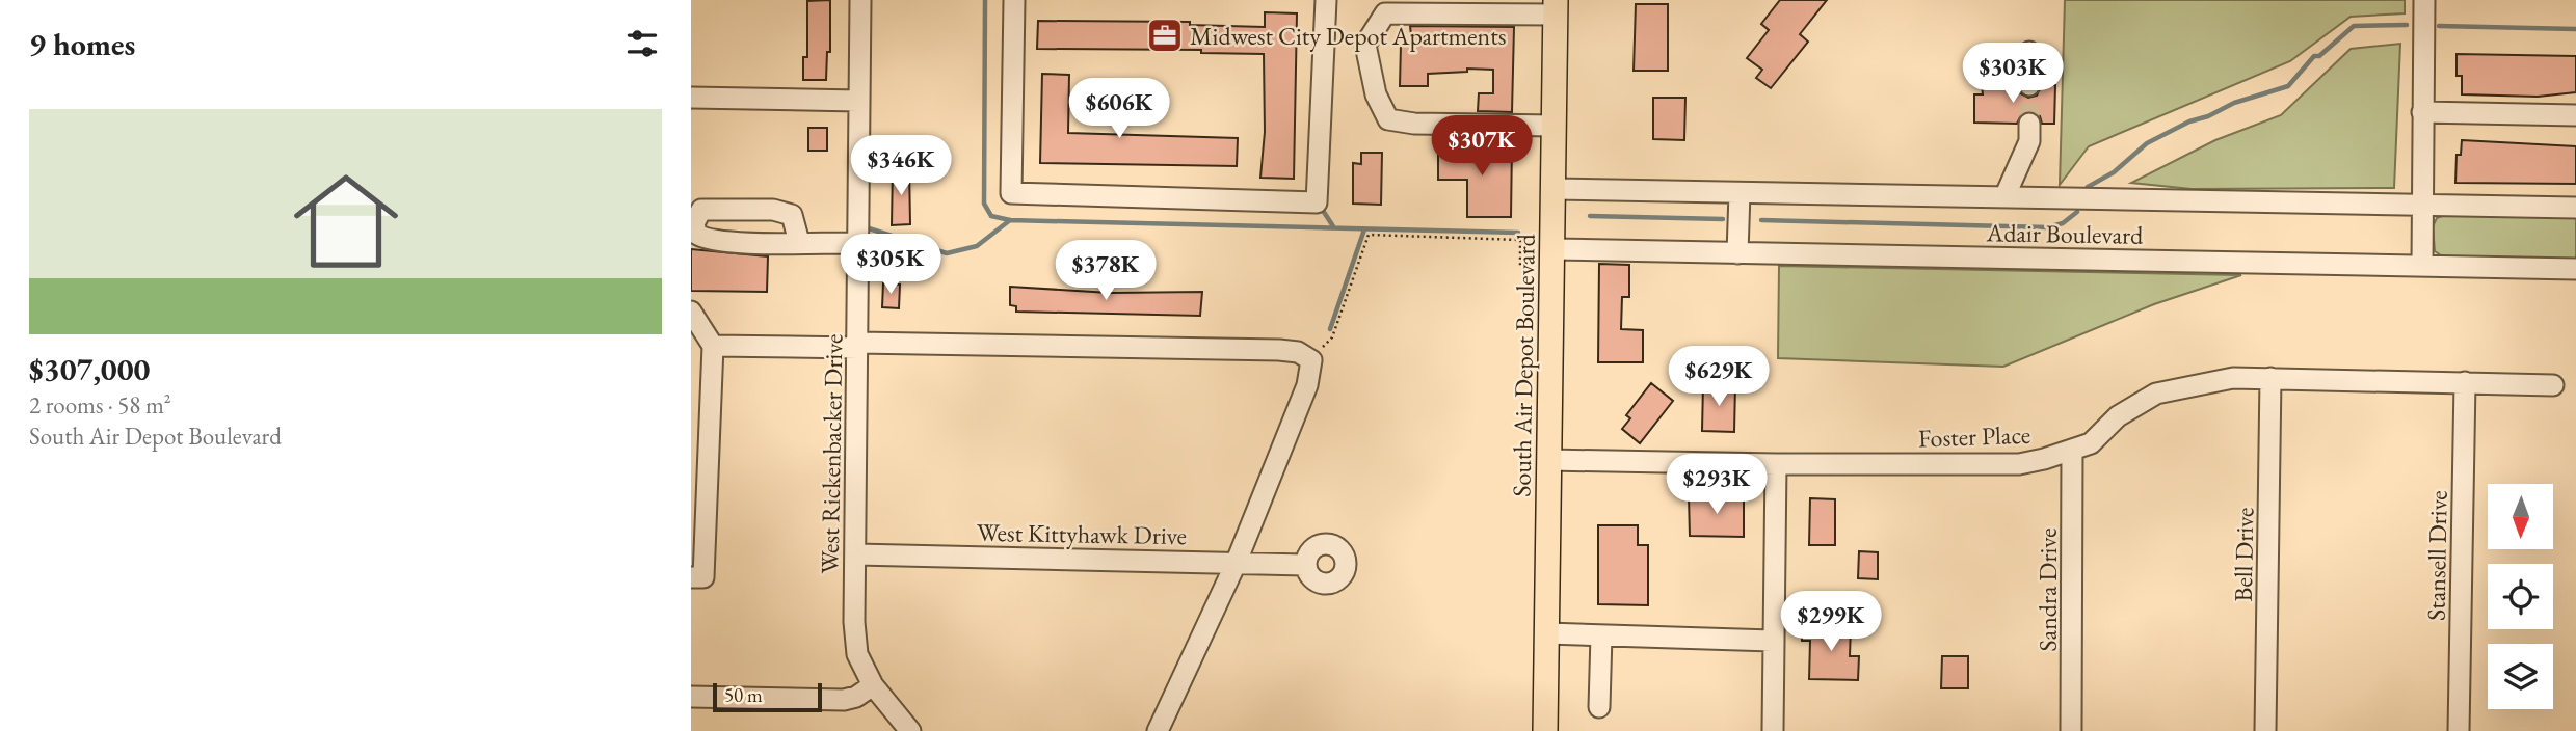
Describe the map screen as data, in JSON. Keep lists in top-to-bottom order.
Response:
{
  "streets": {
    "main road": ["South Air Depot Boulevard"],
    "street": [
      "Adair Boulevard",
      "Foster Place",
      "West Rickenbacker Drive",
      "West Kittyhawk Drive",
      "Bell Drive",
      "Stansell Drive",
      "Sandra Drive"
    ]
  },
  "crossings": [
    ["Adair Boulevard", "South Air Depot Boulevard"],
    ["South Air Depot Boulevard", "Foster Place"],
    ["Foster Place", "Bell Drive"],
    ["Foster Place", "Stansell Drive"],
    ["Foster Place", "Sandra Drive"],
    ["West Rickenbacker Drive", "West Kittyhawk Drive"]
  ],
  "places": {
    "office": ["Midwest City Depot Apartments"]
  },
  "scale_bar": "50 m",
  "north": "bottom",
  "page": {
    "heading": "9 homes",
    "price": [
      "$303K",
      "$606K",
      "$307K",
      "$346K",
      "$305K",
      "$378K",
      "$629K",
      "$293K",
      "$299K"
    ],
    "list": [
      {
        "name": "$307,000",
        "note": "2 rooms · 58 m² · South Air Depot Boulevard"
      }
    ],
    "scale": "50 m"
  }
}
